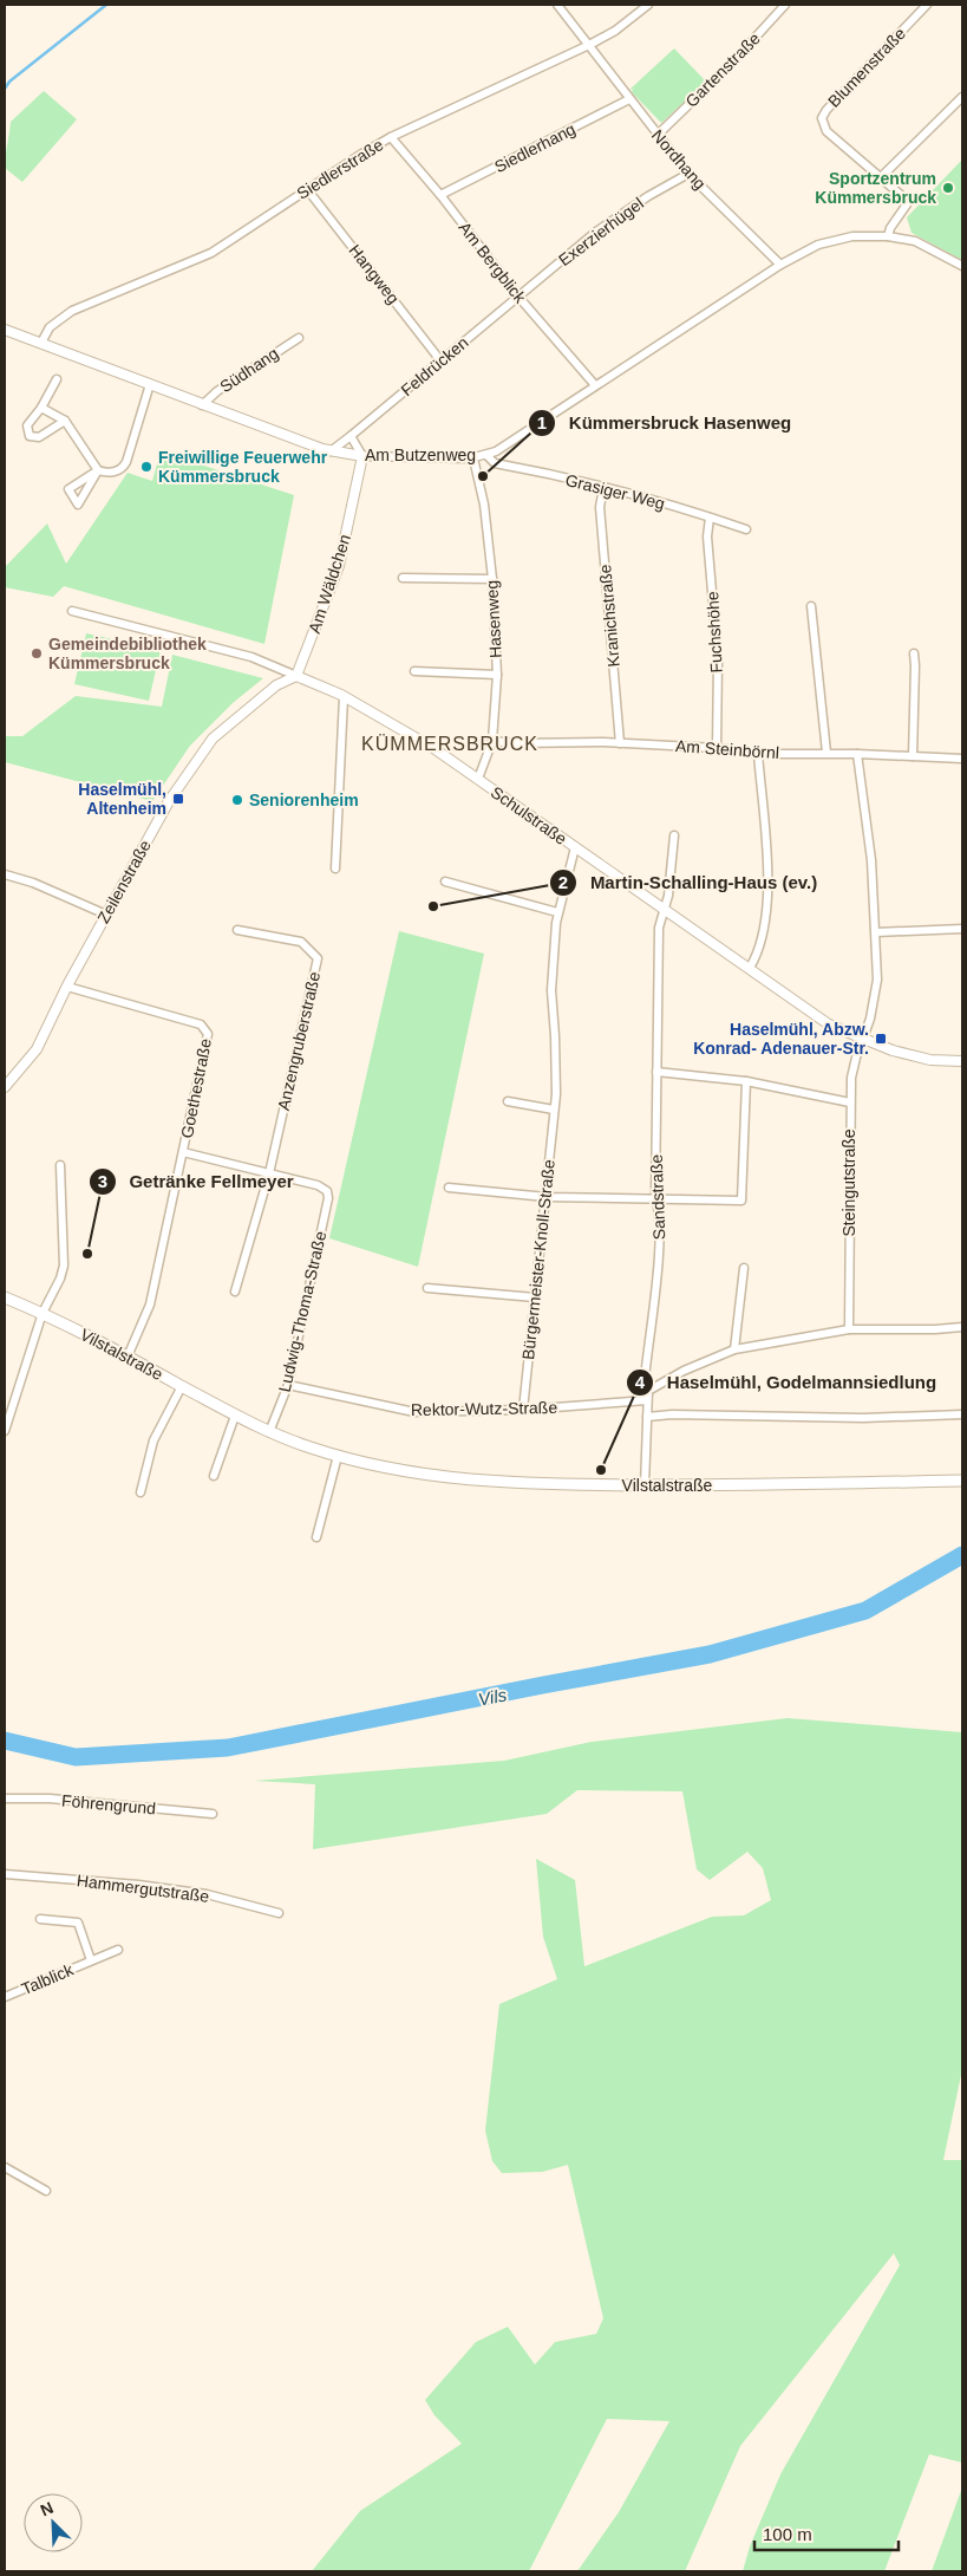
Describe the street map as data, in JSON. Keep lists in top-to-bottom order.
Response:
{
  "streets": {
    "main road": ["Vilstalstraße"],
    "street": [
      "Blumenstraße",
      "Gartenstraße",
      "Siedlerhang",
      "Nordhang",
      "Siedlerstraße",
      "Exerzierhügel",
      "Am Bergblick",
      "Hangweg",
      "Feldrücken",
      "Südhang",
      "Am Butzenweg",
      "Grasiger Weg",
      "Am Wäldchen",
      "Kranichstraße",
      "Hasenweg",
      "Fuchshöhe",
      "Am Steinbörnl",
      "Schulstraße",
      "Zeilenstraße",
      "Anzengruberstraße",
      "Goethestraße",
      "Steingutstraße",
      "Sandstraße",
      "Bürgermeister-Knoll-Straße",
      "Ludwig-Thoma-Straße",
      "Rektor-Wutz-Straße",
      "Föhrengrund",
      "Hammergutstraße",
      "Talblick"
    ]
  },
  "crossings": [
    ["Blumenstraße", "Am Butzenweg"],
    ["Gartenstraße", "Nordhang"],
    ["Siedlerhang", "Nordhang"],
    ["Siedlerhang", "Am Bergblick"],
    ["Nordhang", "Siedlerstraße"],
    ["Nordhang", "Exerzierhügel"],
    ["Nordhang", "Am Butzenweg"],
    ["Siedlerstraße", "Am Bergblick"],
    ["Siedlerstraße", "Hangweg"],
    ["Siedlerstraße", "Am Butzenweg"],
    ["Exerzierhügel", "Am Bergblick"],
    ["Exerzierhügel", "Feldrücken"],
    ["Am Bergblick", "Feldrücken"],
    ["Am Bergblick", "Am Butzenweg"],
    ["Hangweg", "Feldrücken"],
    ["Feldrücken", "Am Butzenweg"],
    ["Südhang", "Am Butzenweg"],
    ["Am Butzenweg", "Grasiger Weg"],
    ["Am Butzenweg", "Am Wäldchen"],
    ["Am Butzenweg", "Hasenweg"],
    ["Grasiger Weg", "Kranichstraße"],
    ["Grasiger Weg", "Fuchshöhe"],
    ["Am Wäldchen", "Schulstraße"],
    ["Am Wäldchen", "Zeilenstraße"],
    ["Kranichstraße", "Am Steinbörnl"],
    ["Hasenweg", "Am Steinbörnl"],
    ["Hasenweg", "Schulstraße"],
    ["Fuchshöhe", "Am Steinbörnl"],
    ["Am Steinbörnl", "Steingutstraße"],
    ["Schulstraße", "Zeilenstraße"],
    ["Schulstraße", "Steingutstraße"],
    ["Schulstraße", "Sandstraße"],
    ["Schulstraße", "Bürgermeister-Knoll-Straße"],
    ["Zeilenstraße", "Goethestraße"],
    ["Anzengruberstraße", "Ludwig-Thoma-Straße"],
    ["Goethestraße", "Vilstalstraße"],
    ["Sandstraße", "Vilstalstraße"],
    ["Sandstraße", "Rektor-Wutz-Straße"],
    ["Bürgermeister-Knoll-Straße", "Rektor-Wutz-Straße"],
    ["Ludwig-Thoma-Straße", "Vilstalstraße"],
    ["Ludwig-Thoma-Straße", "Rektor-Wutz-Straße"]
  ],
  "districts": ["KÜMMERSBRUCK"],
  "water": ["Vils"],
  "places": {
    "other": [
      "Sportzentrum Kümmersbruck",
      "Freiwillige Feuerwehr Kümmersbruck",
      "Kümmersbruck Hasenweg",
      "Gemeindebibliothek Kümmersbruck",
      "Seniorenheim",
      "Martin-Schalling-Haus (ev.)",
      "Getränke Fellmeyer",
      "Haselmühl, Godelmannsiedlung"
    ],
    "transit": ["Haselmühl, Altenheim", "Haselmühl, Abzw. Konrad- Adenauer-Str."]
  },
  "scale_bar": "100 m",
  "north": "top left"
}
